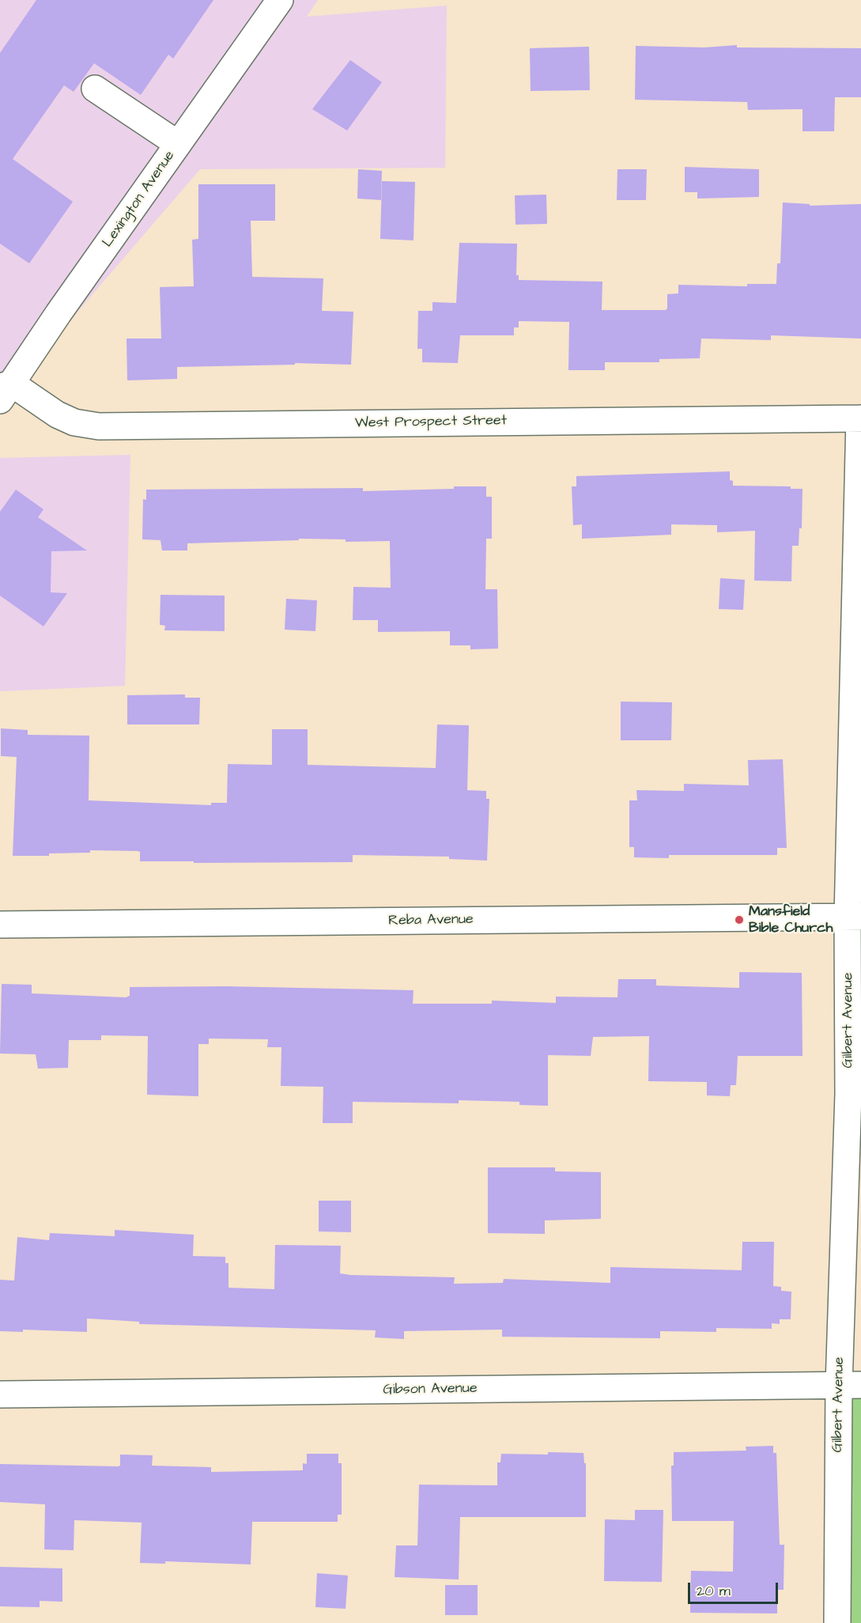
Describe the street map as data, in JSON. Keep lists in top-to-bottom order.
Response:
{
  "streets": {
    "street": [
      "Lexington Avenue",
      "West Prospect Street",
      "Reba Avenue",
      "Gilbert Avenue",
      "Gibson Avenue"
    ]
  },
  "crossings": [
    ["Lexington Avenue", "West Prospect Street"],
    ["West Prospect Street", "Gilbert Avenue"],
    ["Reba Avenue", "Gilbert Avenue"],
    ["Gilbert Avenue", "Gibson Avenue"]
  ],
  "places": ["Mansfield Bible Church"],
  "scale_bar": "20 m"
}
